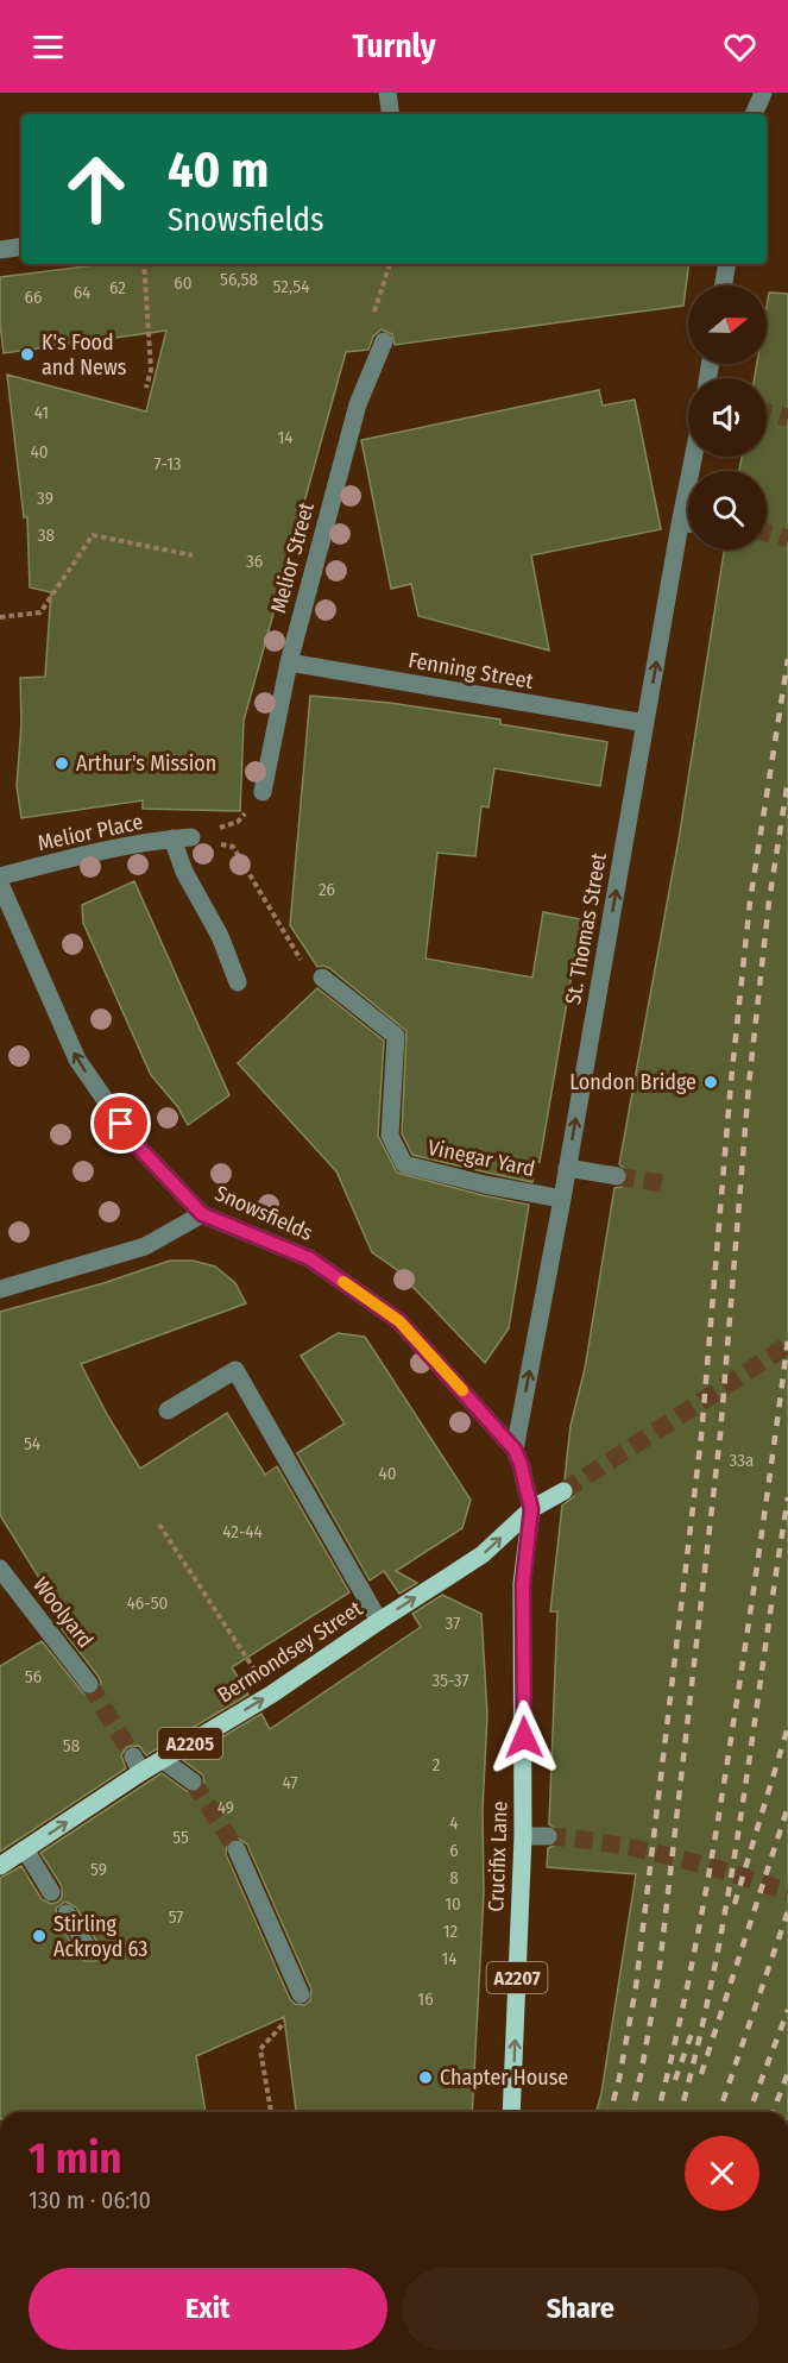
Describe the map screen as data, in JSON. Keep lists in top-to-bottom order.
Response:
{
  "streets": {
    "main road": [
      "Bermondsey Street",
      "A2205",
      "Crucifix Lane",
      "A2207"
    ],
    "street": [
      "Melior Street",
      "Fenning Street",
      "Melior Place",
      "St. Thomas Street",
      "Vinegar Yard",
      "Snowsfields",
      "Woolyard"
    ]
  },
  "crossings": [
    ["Melior Street", "Fenning Street"],
    ["Fenning Street", "St. Thomas Street"],
    ["St. Thomas Street", "Vinegar Yard"],
    ["St. Thomas Street", "Snowsfields"],
    ["Snowsfields", "Bermondsey Street"],
    ["Snowsfields", "Crucifix Lane"],
    ["Bermondsey Street", "Crucifix Lane"]
  ],
  "one_way": [
    "St. Thomas Street",
    "Snowsfields",
    "Bermondsey Street",
    "Crucifix Lane"
  ],
  "places": [
    "K's Food and News",
    "Arthur's Mission",
    "London Bridge",
    "Stirling Ackroyd 63",
    "Chapter House"
  ],
  "house_numbers": [
    "56,58",
    "60",
    "52,54",
    "62",
    "64",
    "66",
    "41",
    "14",
    "40",
    "7-13",
    "39",
    "38",
    "36",
    "26",
    "54",
    "33a",
    "40",
    "42-44",
    "46-50",
    "37",
    "56",
    "35-37",
    "58",
    "2",
    "47",
    "49",
    "4",
    "55",
    "6",
    "59",
    "8",
    "10",
    "57",
    "12",
    "14",
    "16"
  ],
  "north": "right",
  "page": {
    "header": "Turnly",
    "turn": ["40 m", "Snowsfields"],
    "heading": ["1 min", "130 m · 06:10"],
    "buttons": ["Exit", "Share"]
  }
}
